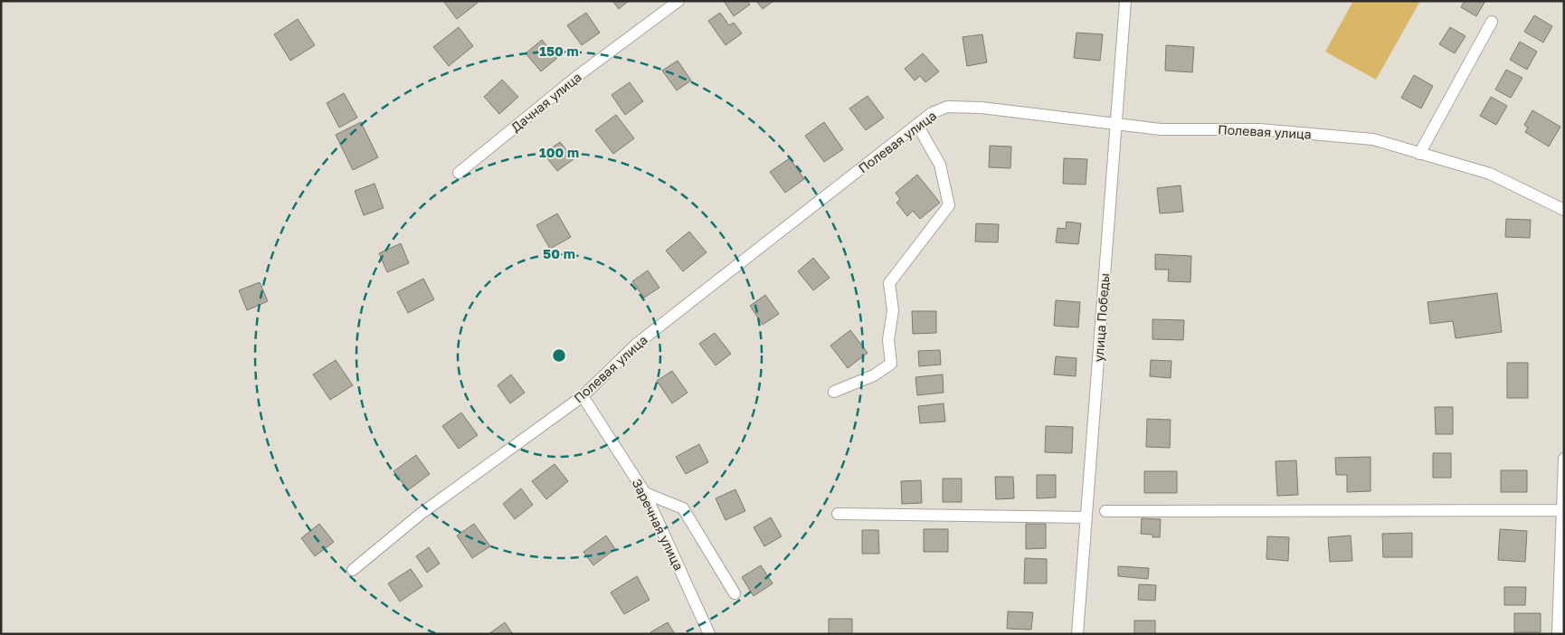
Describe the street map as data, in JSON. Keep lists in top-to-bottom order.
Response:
{
  "streets": {
    "street": [
      "Дачная улица",
      "Полевая улица",
      "улица Победы",
      "Заречная улица"
    ]
  },
  "crossings": [
    ["Полевая улица", "улица Победы"],
    ["Полевая улица", "Заречная улица"]
  ],
  "rings": ["150 m", "100 m", "50 m"]
}
